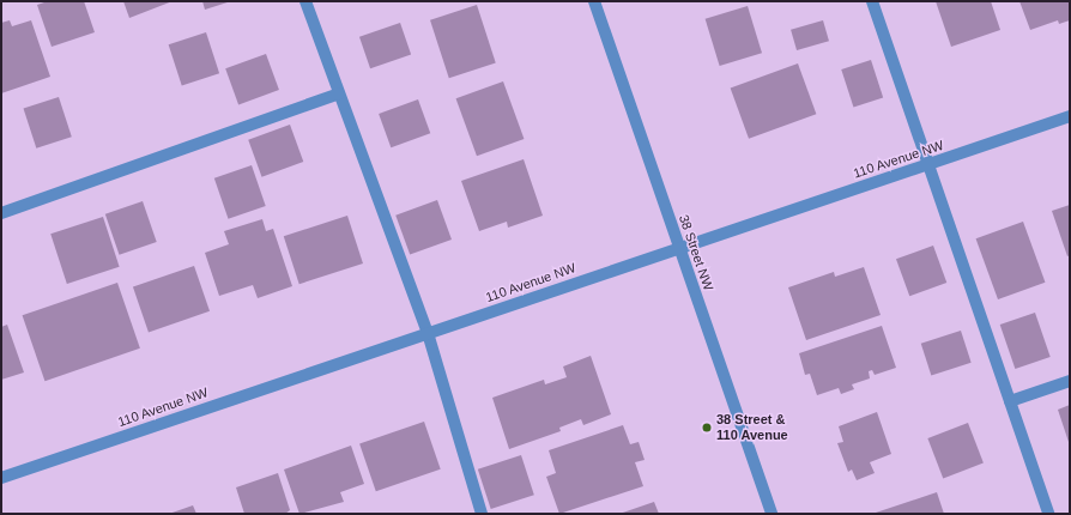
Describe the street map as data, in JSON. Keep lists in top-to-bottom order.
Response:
{
  "streets": {
    "street": ["110 Avenue NW", "38 Street NW"]
  },
  "crossings": [
    ["110 Avenue NW", "38 Street NW"]
  ],
  "places": ["38 Street & 110 Avenue"]
}
